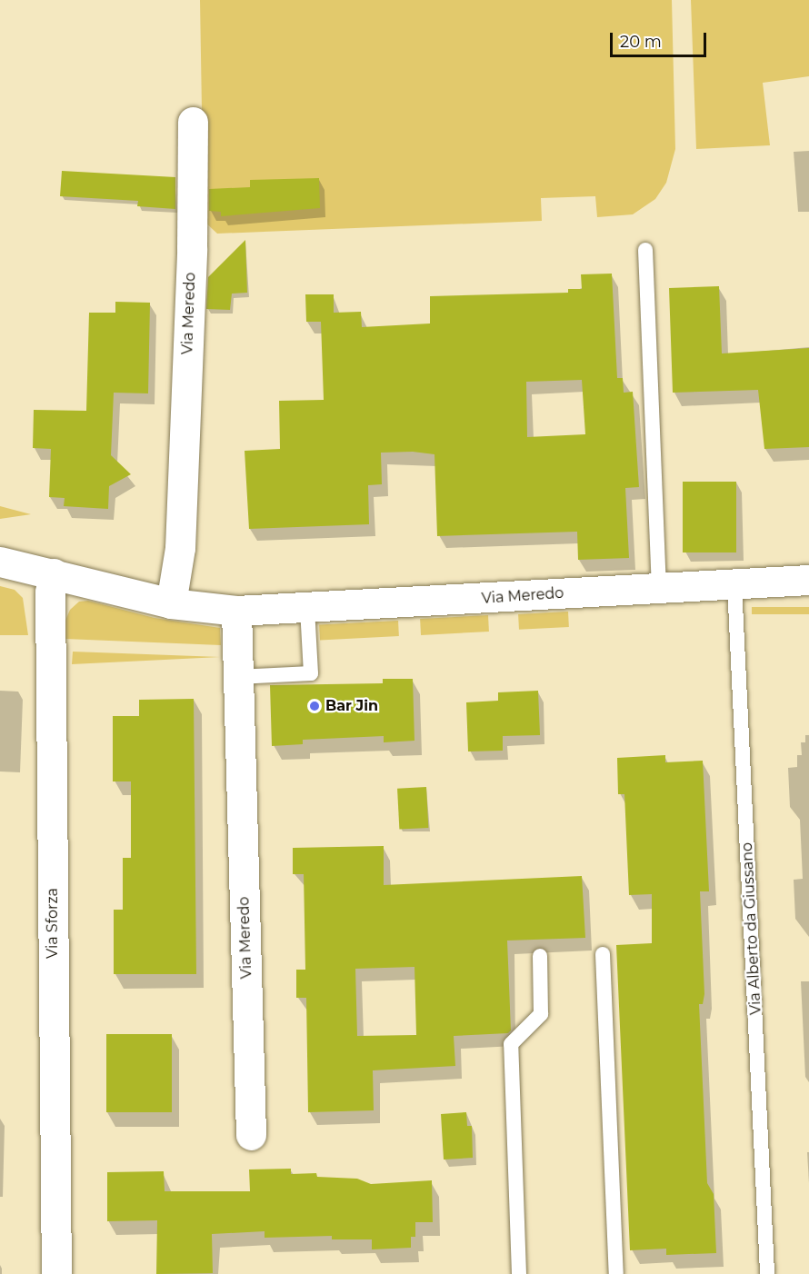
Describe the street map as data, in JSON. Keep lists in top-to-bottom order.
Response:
{
  "streets": {
    "street": ["Via Meredo", "Via Sforza"],
    "lane": ["Via Alberto da Giussano"]
  },
  "crossings": [
    ["Via Meredo", "Via Sforza"],
    ["Via Meredo", "Via Alberto da Giussano"]
  ],
  "places": ["Bar Jin"],
  "scale_bar": "20 m"
}
